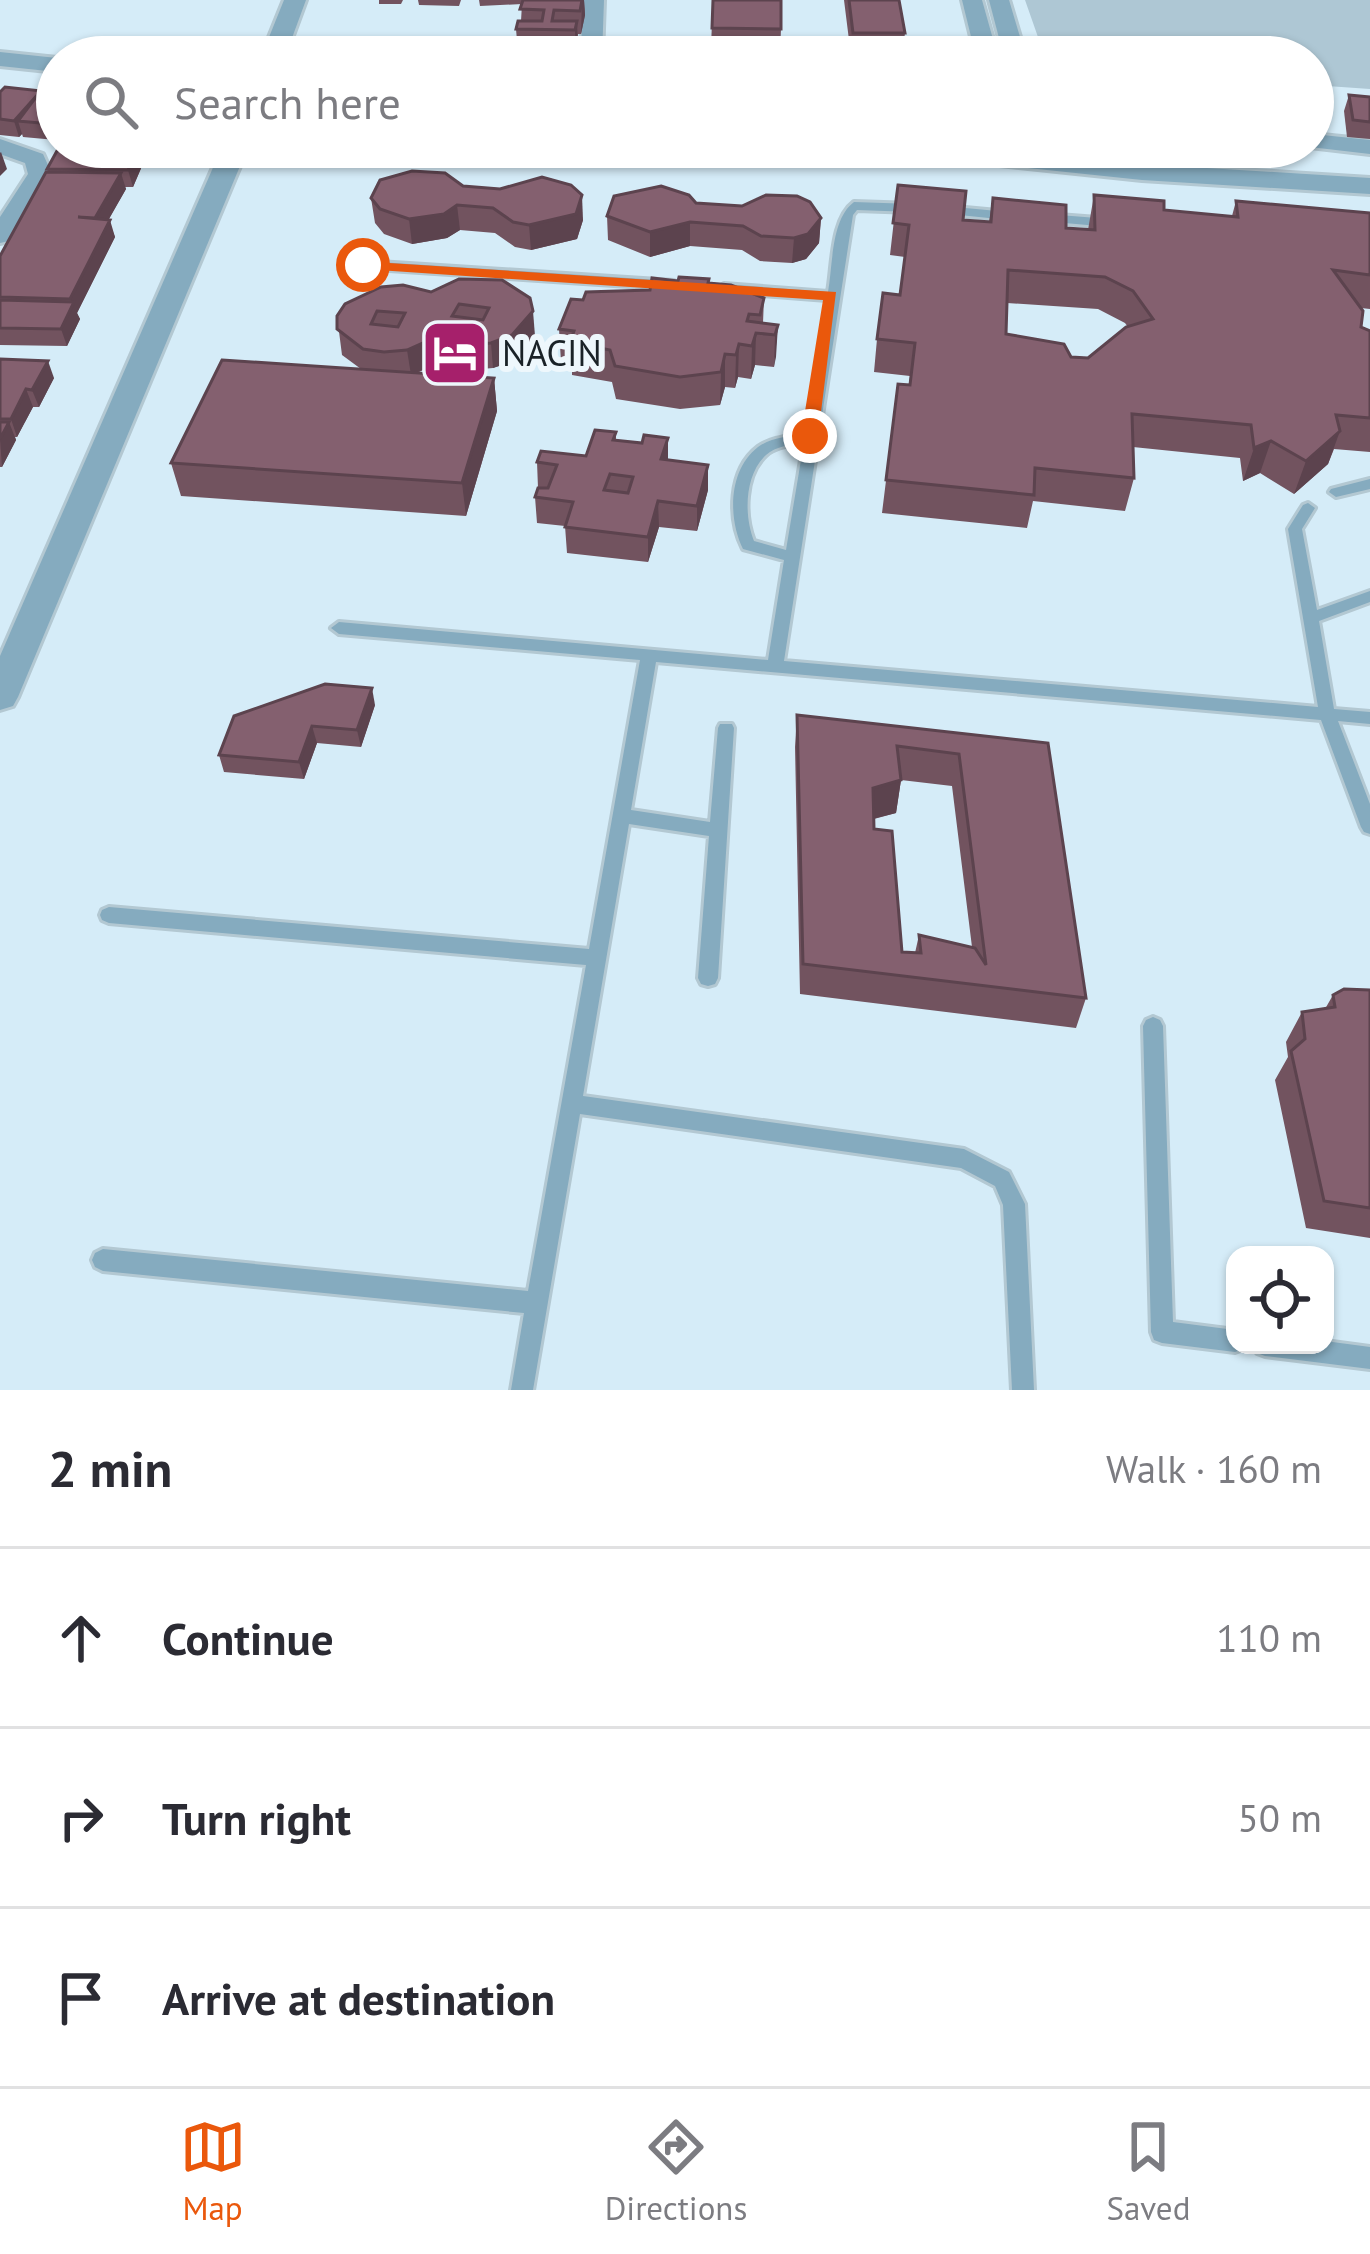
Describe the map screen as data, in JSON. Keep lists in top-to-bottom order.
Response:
{
  "places": {
    "hotel": ["NACIN"]
  },
  "page": {
    "search": "Search here",
    "heading": ["2 min", "Walk · 160 m"],
    "list": [
      ["Continue", "110 m"],
      ["Turn right", "50 m"],
      "Arrive at destination"
    ],
    "nav": ["Map", "Directions", "Saved"]
  }
}
